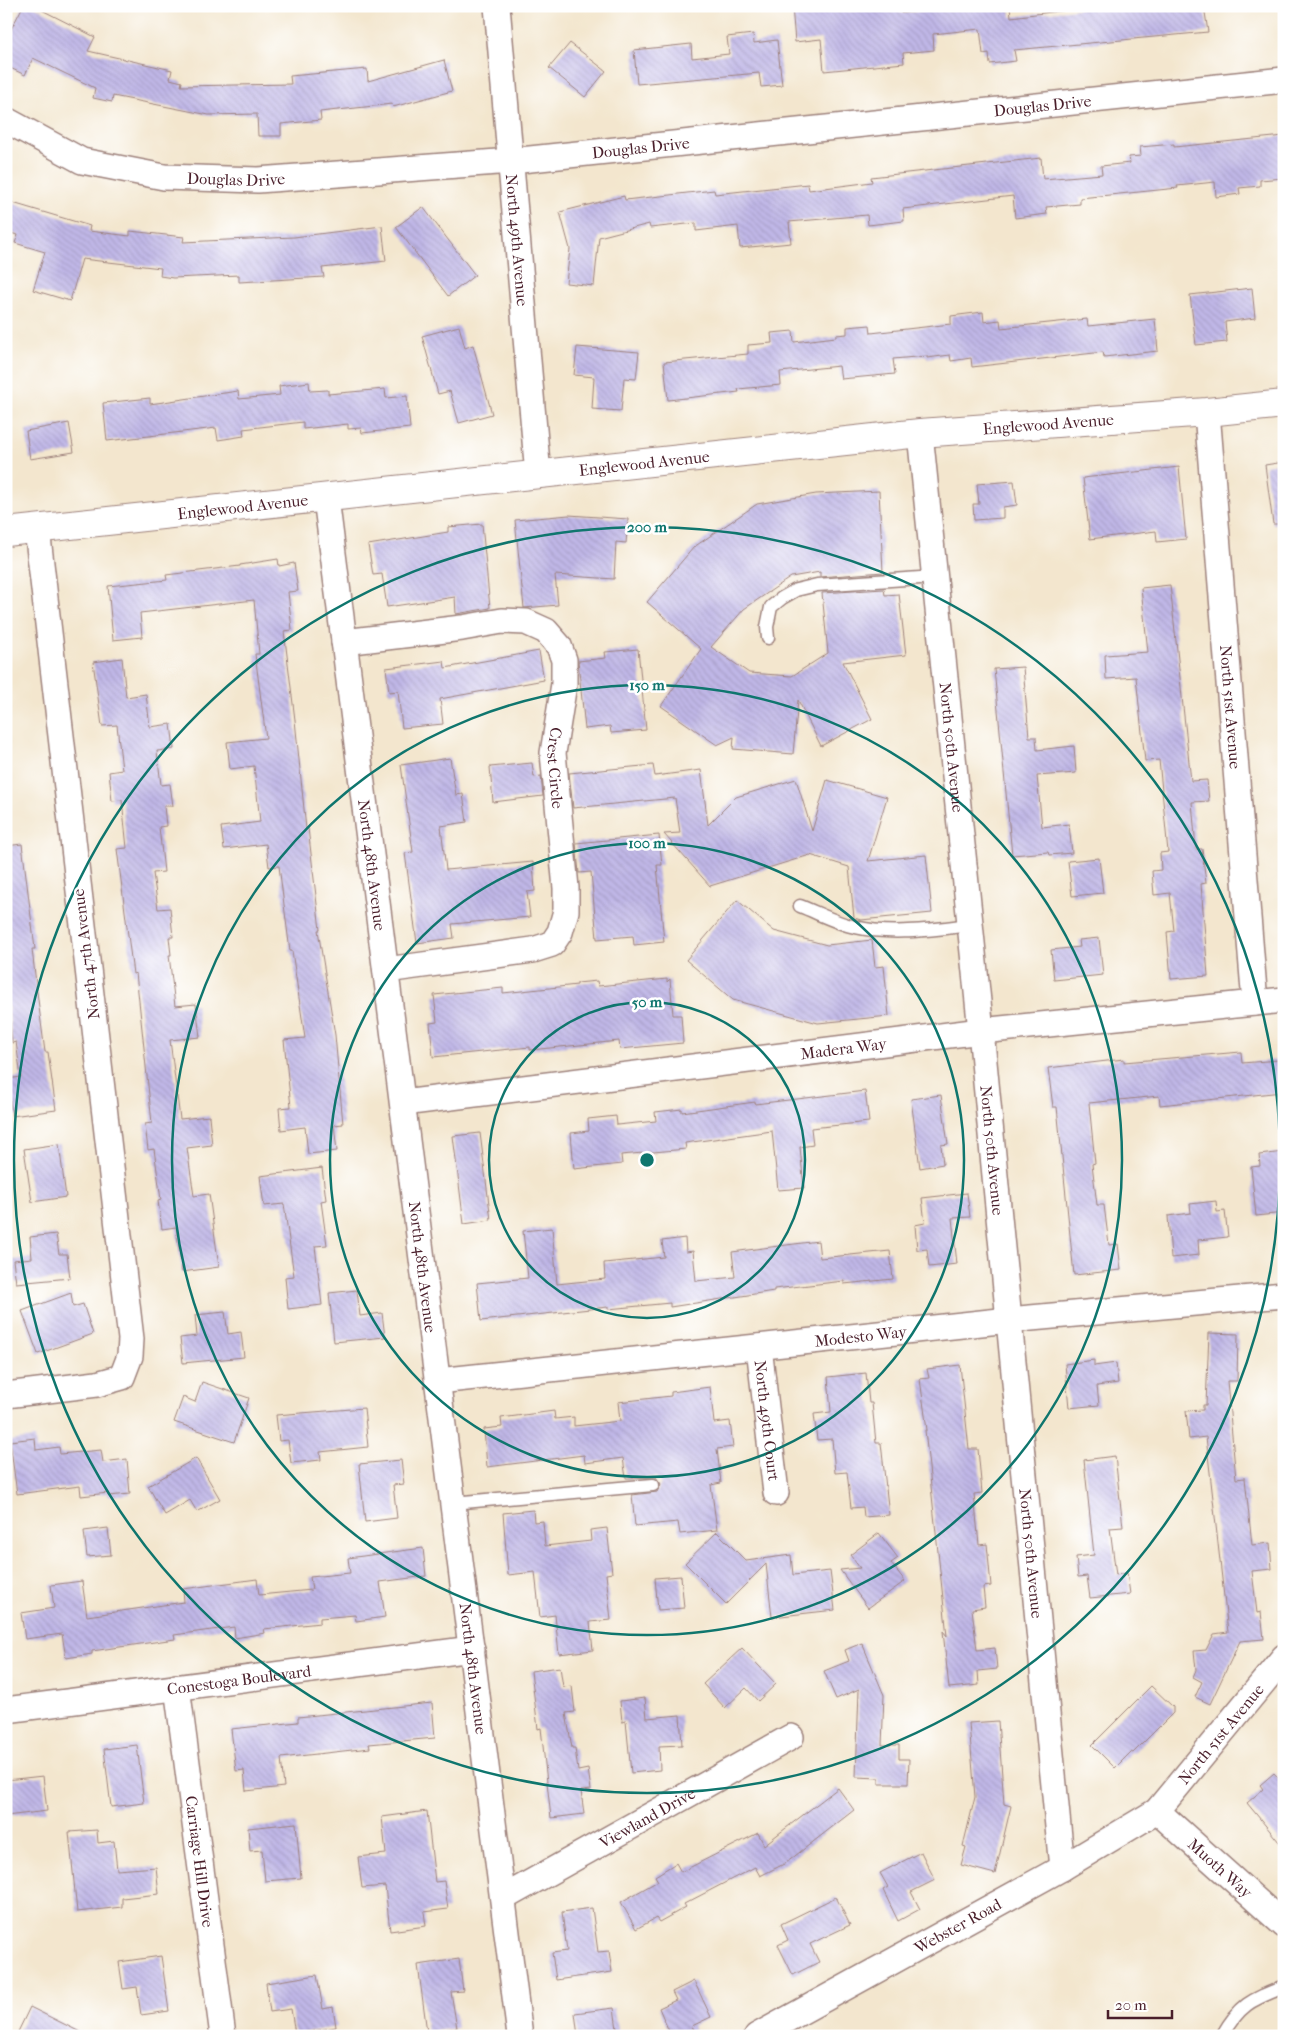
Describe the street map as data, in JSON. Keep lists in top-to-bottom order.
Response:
{
  "streets": {
    "street": [
      "Douglas Drive",
      "North 49th Avenue",
      "Englewood Avenue",
      "North 51st Avenue",
      "North 50th Avenue",
      "Crest Circle",
      "North 48th Avenue",
      "North 47th Avenue",
      "Madera Way",
      "Modesto Way",
      "North 49th Court",
      "Conestoga Boulevard",
      "Viewland Drive",
      "Carriage Hill Drive",
      "Muoth Way",
      "Webster Road"
    ]
  },
  "crossings": [
    ["Douglas Drive", "North 49th Avenue"],
    ["North 49th Avenue", "Englewood Avenue"],
    ["Englewood Avenue", "North 51st Avenue"],
    ["Englewood Avenue", "North 50th Avenue"],
    ["Englewood Avenue", "North 48th Avenue"],
    ["Englewood Avenue", "North 47th Avenue"],
    ["North 51st Avenue", "Madera Way"],
    ["North 51st Avenue", "Muoth Way"],
    ["North 51st Avenue", "Webster Road"],
    ["North 50th Avenue", "Madera Way"],
    ["North 50th Avenue", "Modesto Way"],
    ["North 50th Avenue", "Webster Road"],
    ["Crest Circle", "North 48th Avenue"],
    ["North 48th Avenue", "Madera Way"],
    ["North 48th Avenue", "Modesto Way"],
    ["North 48th Avenue", "Conestoga Boulevard"],
    ["North 48th Avenue", "Viewland Drive"],
    ["Modesto Way", "North 49th Court"],
    ["Conestoga Boulevard", "Carriage Hill Drive"],
    ["Muoth Way", "Webster Road"]
  ],
  "scale_bar": "20 m",
  "rings": [
    "200 m",
    "150 m",
    "100 m",
    "50 m"
  ]
}
